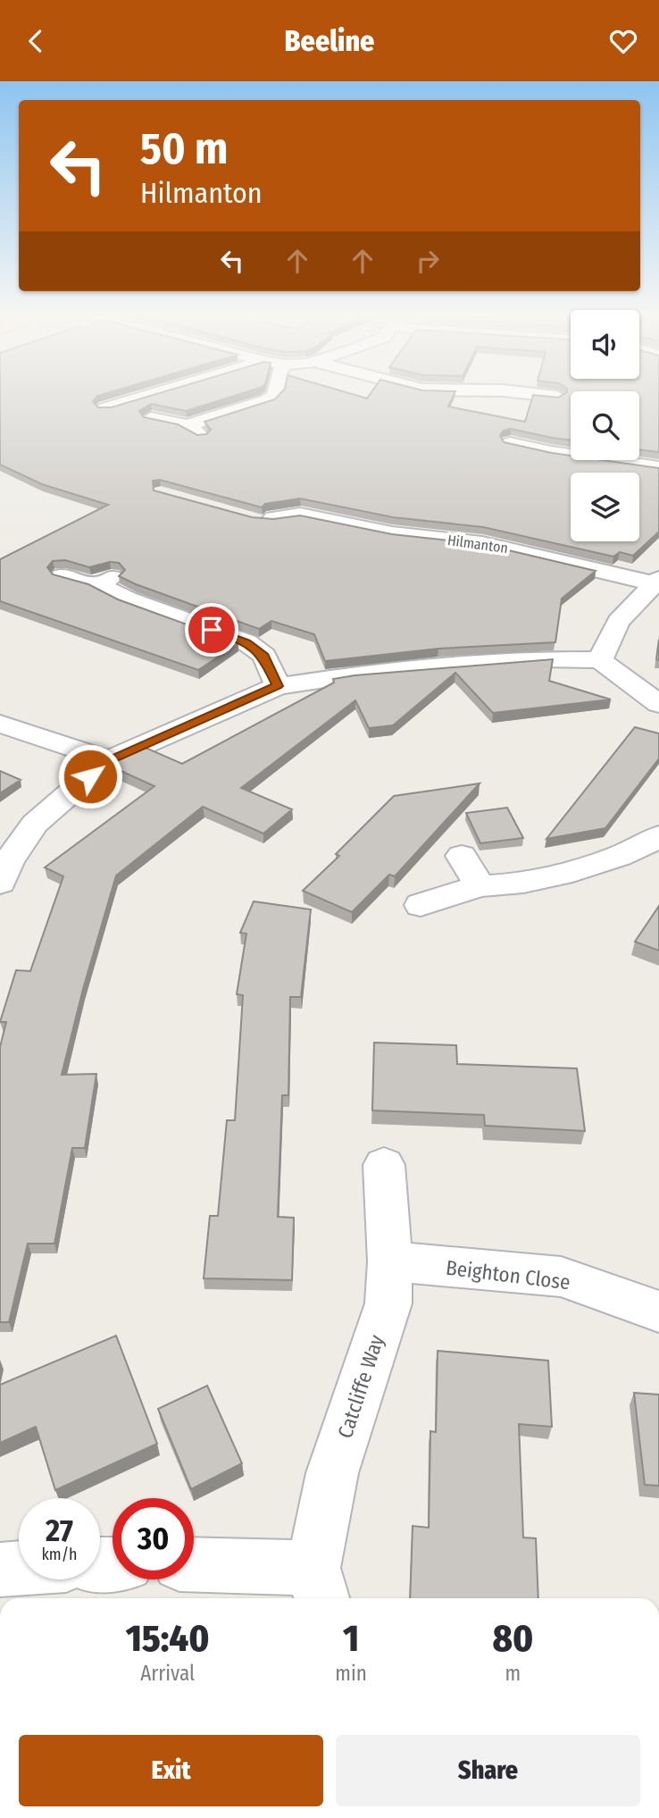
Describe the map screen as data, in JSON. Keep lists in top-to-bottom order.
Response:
{
  "streets": {
    "street": ["Hilmanton", "Beighton Close", "Catcliffe Way"]
  },
  "crossings": [
    ["Beighton Close", "Catcliffe Way"]
  ],
  "page": {
    "header": "Beeline",
    "turn": ["50 m", "Hilmanton"],
    "speed": "27 km/h",
    "limit": "30",
    "eta": [
      "15:40",
      "Arrival",
      "1",
      "min",
      "80",
      "m"
    ],
    "buttons": ["Exit", "Share"]
  }
}
